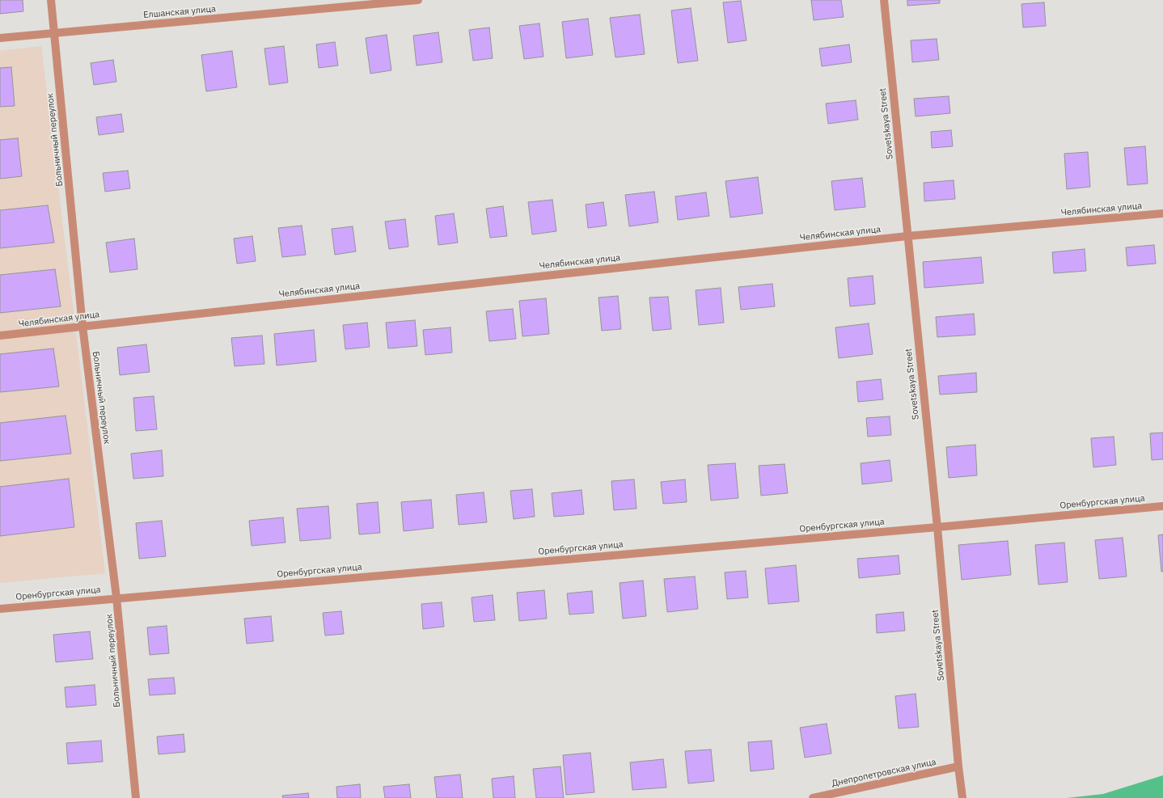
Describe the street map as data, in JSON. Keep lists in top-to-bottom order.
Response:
{
  "streets": {
    "street": [
      "Елшанская улица",
      "Sovetskaya Street",
      "Больничный переулок",
      "Челябинская улица",
      "Оренбургская улица",
      "Днепропетровская улица"
    ]
  },
  "crossings": [
    ["Елшанская улица", "Больничный переулок"],
    ["Sovetskaya Street", "Челябинская улица"],
    ["Sovetskaya Street", "Оренбургская улица"],
    ["Sovetskaya Street", "Днепропетровская улица"],
    ["Больничный переулок", "Челябинская улица"],
    ["Больничный переулок", "Оренбургская улица"]
  ]
}
